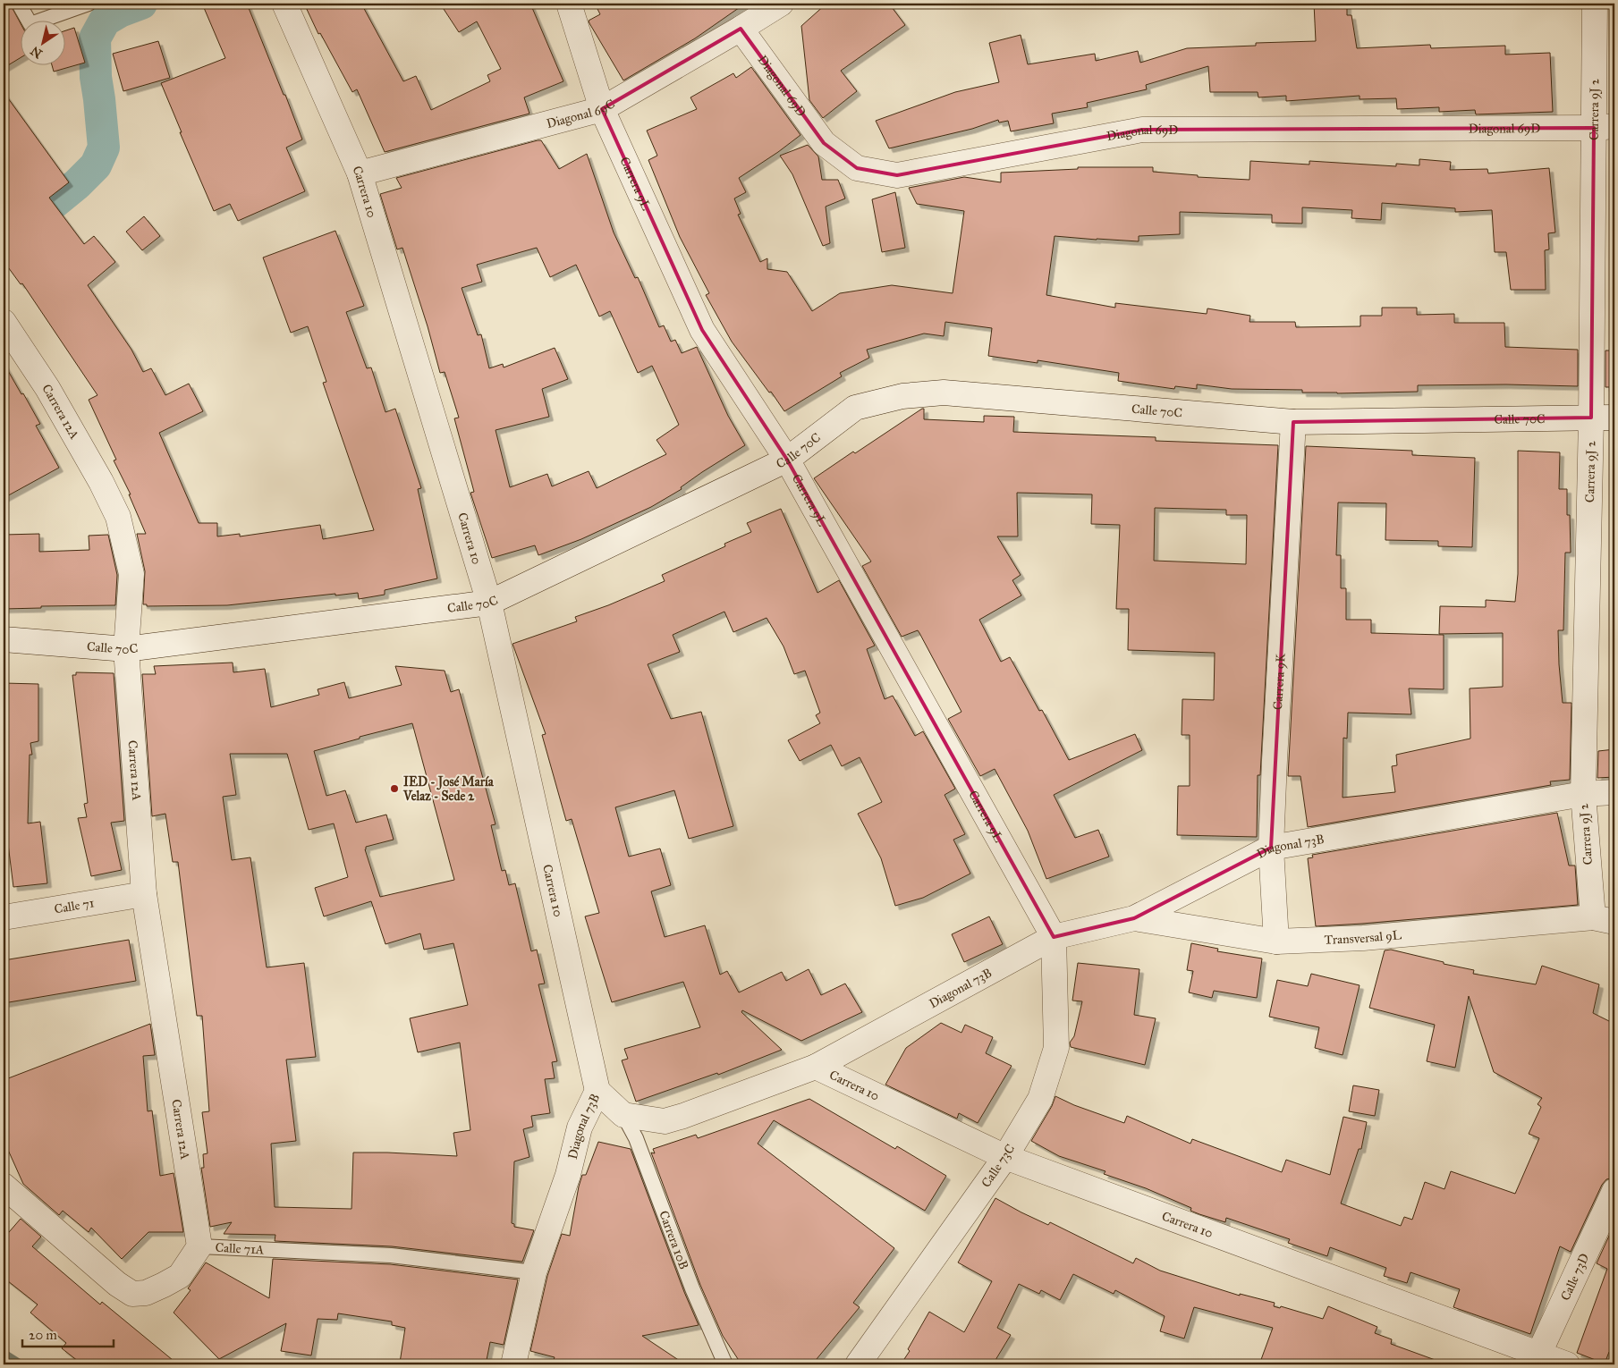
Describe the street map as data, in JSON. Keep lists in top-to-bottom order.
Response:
{
  "streets": {
    "street": [
      "Diagonal 69D",
      "Carrera 9J 2",
      "Diagonal 69C",
      "Carrera 9L",
      "Carrera 10",
      "Calle 70C",
      "Carrera 12A",
      "Carrera 9K",
      "Diagonal 73B",
      "Calle 71",
      "Transversal 9L",
      "Calle 73C",
      "Calle 71A",
      "Calle 73D"
    ],
    "lane": ["Carrera 10B"]
  },
  "crossings": [
    ["Diagonal 69D", "Carrera 9J 2"],
    ["Diagonal 69D", "Diagonal 69C"],
    ["Carrera 9J 2", "Calle 70C"],
    ["Carrera 9J 2", "Diagonal 73B"],
    ["Carrera 9J 2", "Transversal 9L"],
    ["Diagonal 69C", "Carrera 9L"],
    ["Diagonal 69C", "Carrera 10"],
    ["Carrera 9L", "Calle 70C"],
    ["Carrera 9L", "Diagonal 73B"],
    ["Carrera 9L", "Calle 73C"],
    ["Carrera 10", "Calle 70C"],
    ["Carrera 10", "Diagonal 73B"],
    ["Carrera 10", "Calle 73C"],
    ["Carrera 10", "Calle 73D"],
    ["Calle 70C", "Carrera 12A"],
    ["Calle 70C", "Carrera 9K"],
    ["Carrera 12A", "Calle 71"],
    ["Carrera 12A", "Calle 71A"],
    ["Carrera 9K", "Diagonal 73B"],
    ["Carrera 9K", "Transversal 9L"],
    ["Diagonal 73B", "Transversal 9L"],
    ["Diagonal 73B", "Calle 73C"],
    ["Diagonal 73B", "Carrera 10B"],
    ["Diagonal 73B", "Calle 71A"]
  ],
  "places": ["IED - José María Velaz - Sede 2"],
  "scale_bar": "20 m",
  "north": "bottom left"
}
